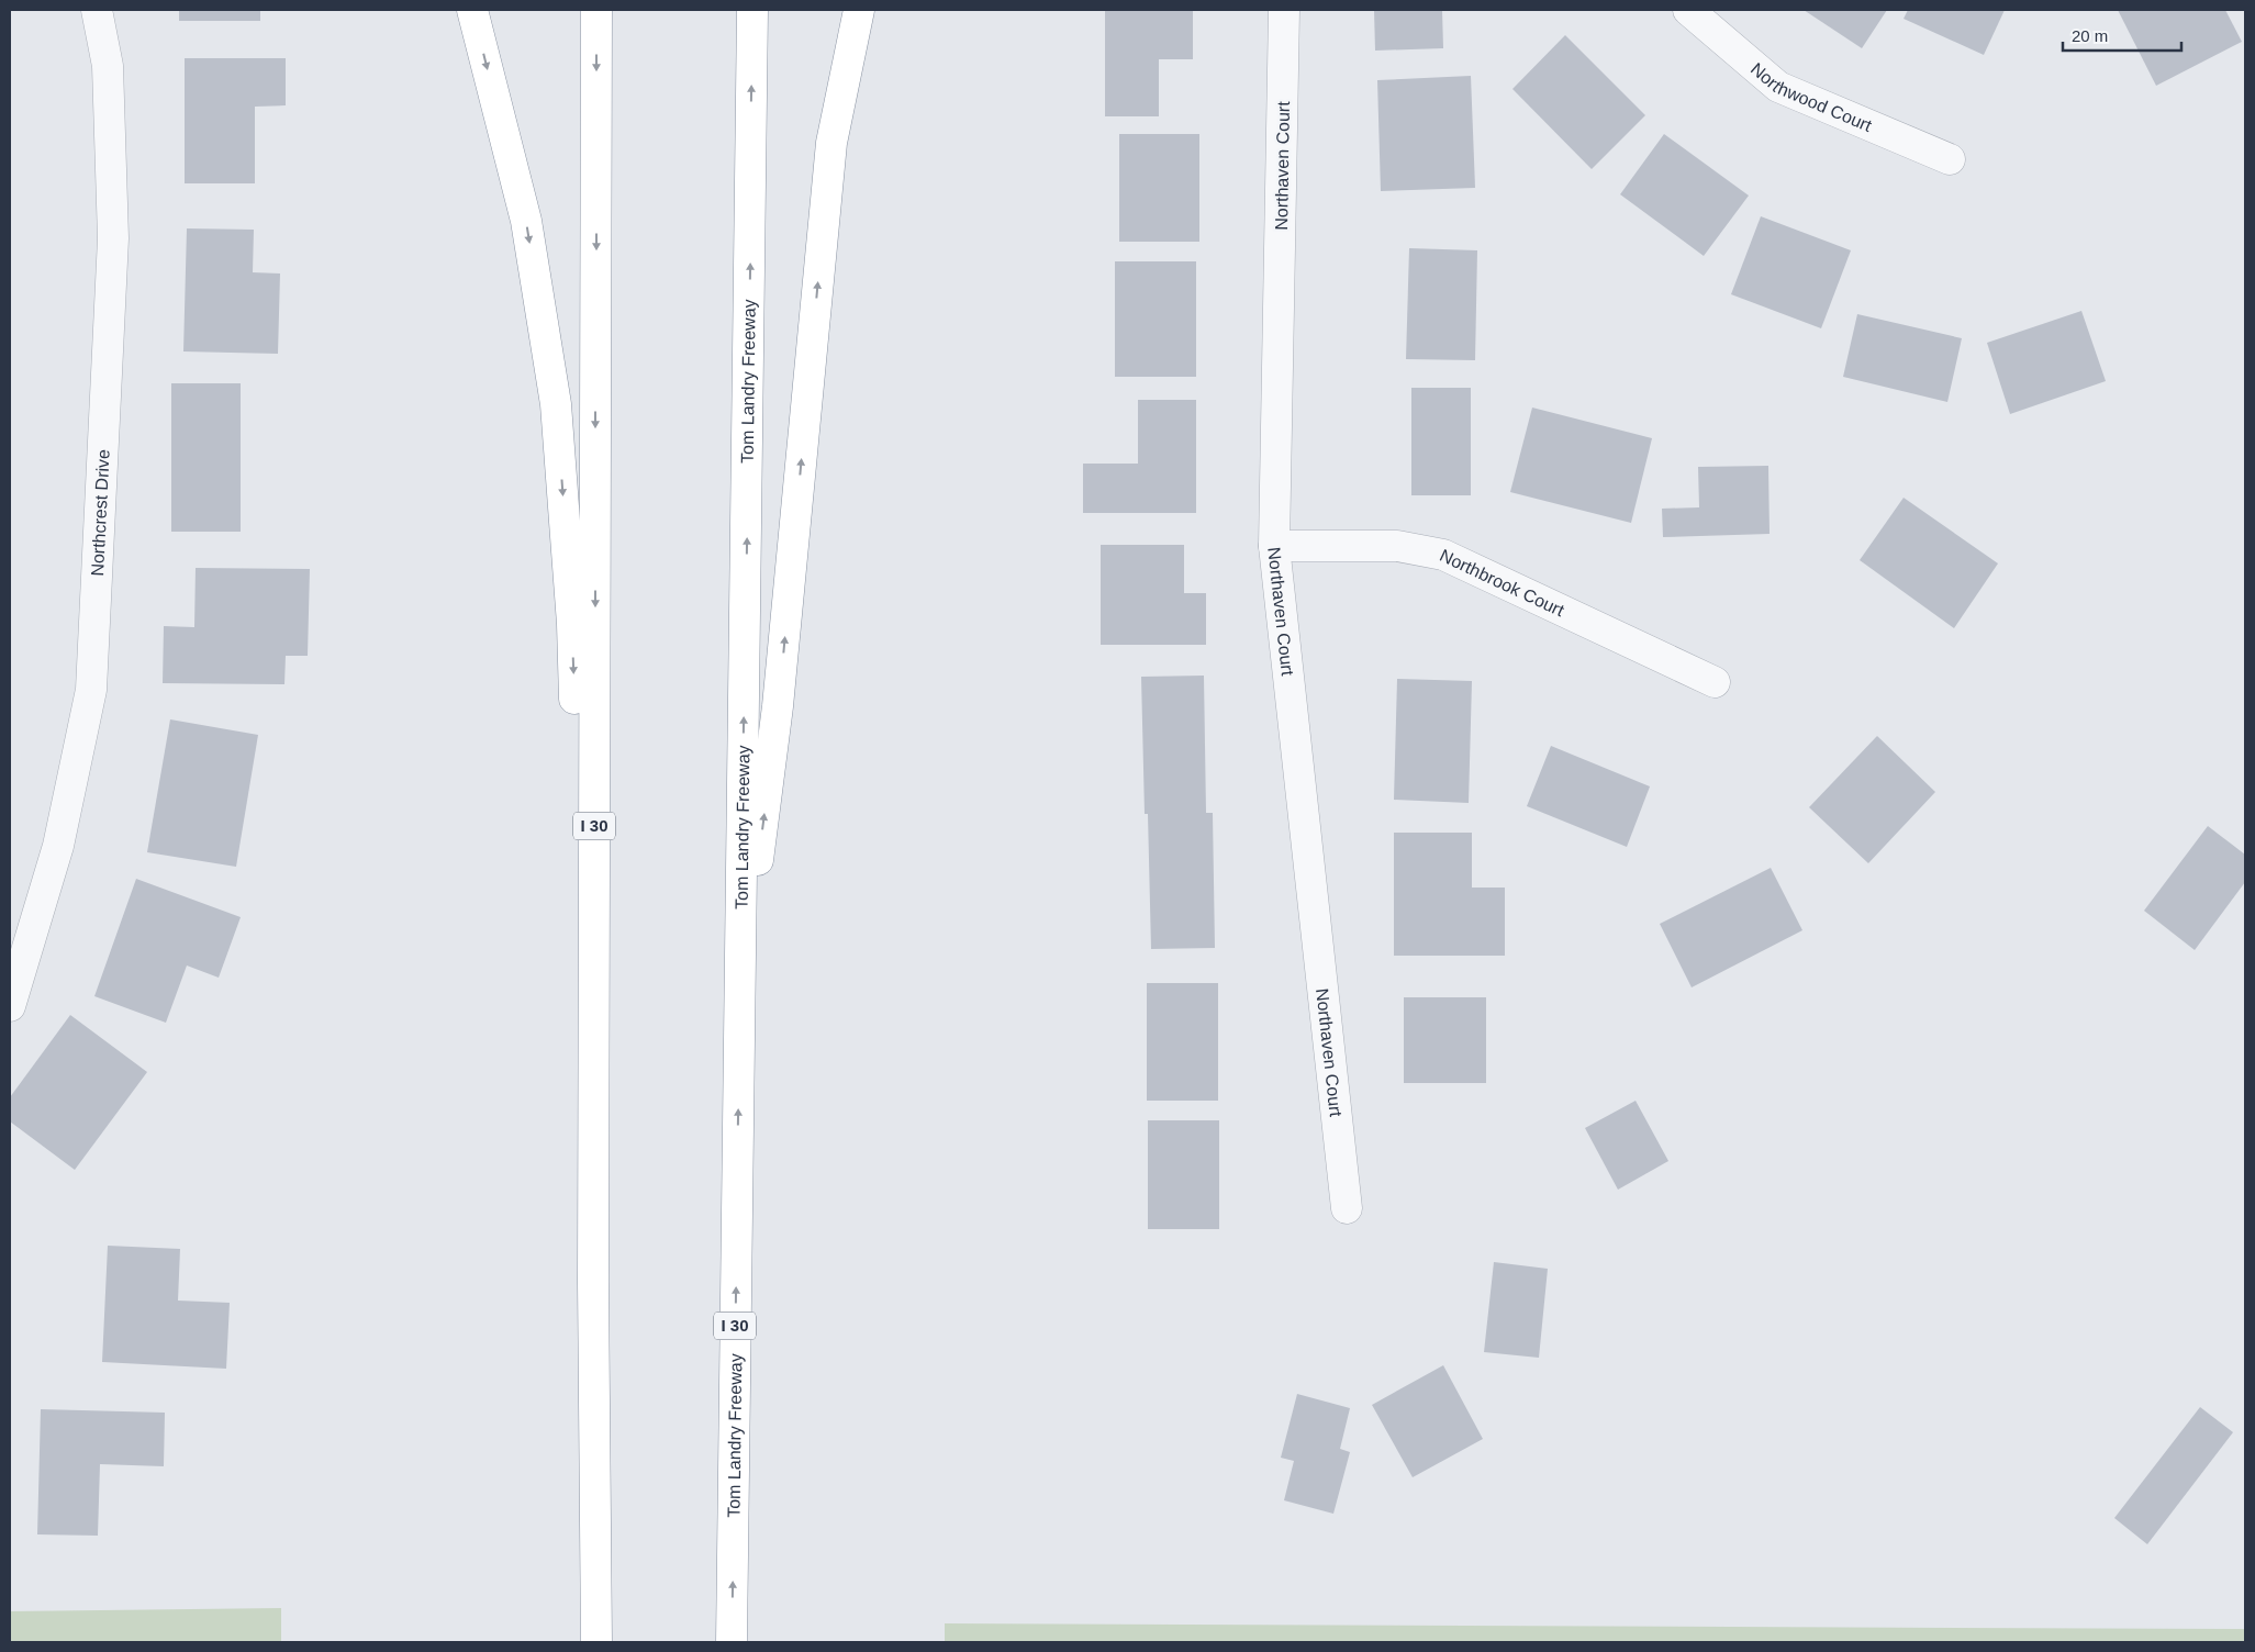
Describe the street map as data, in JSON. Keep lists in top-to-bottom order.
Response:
{
  "streets": {
    "highway": ["Tom Landry Freeway", "I 30"],
    "street": [
      "Northwood Court",
      "Northaven Court",
      "Northcrest Drive",
      "Northbrook Court"
    ]
  },
  "crossings": [
    ["Northaven Court", "Northbrook Court"]
  ],
  "scale_bar": "20 m"
}
